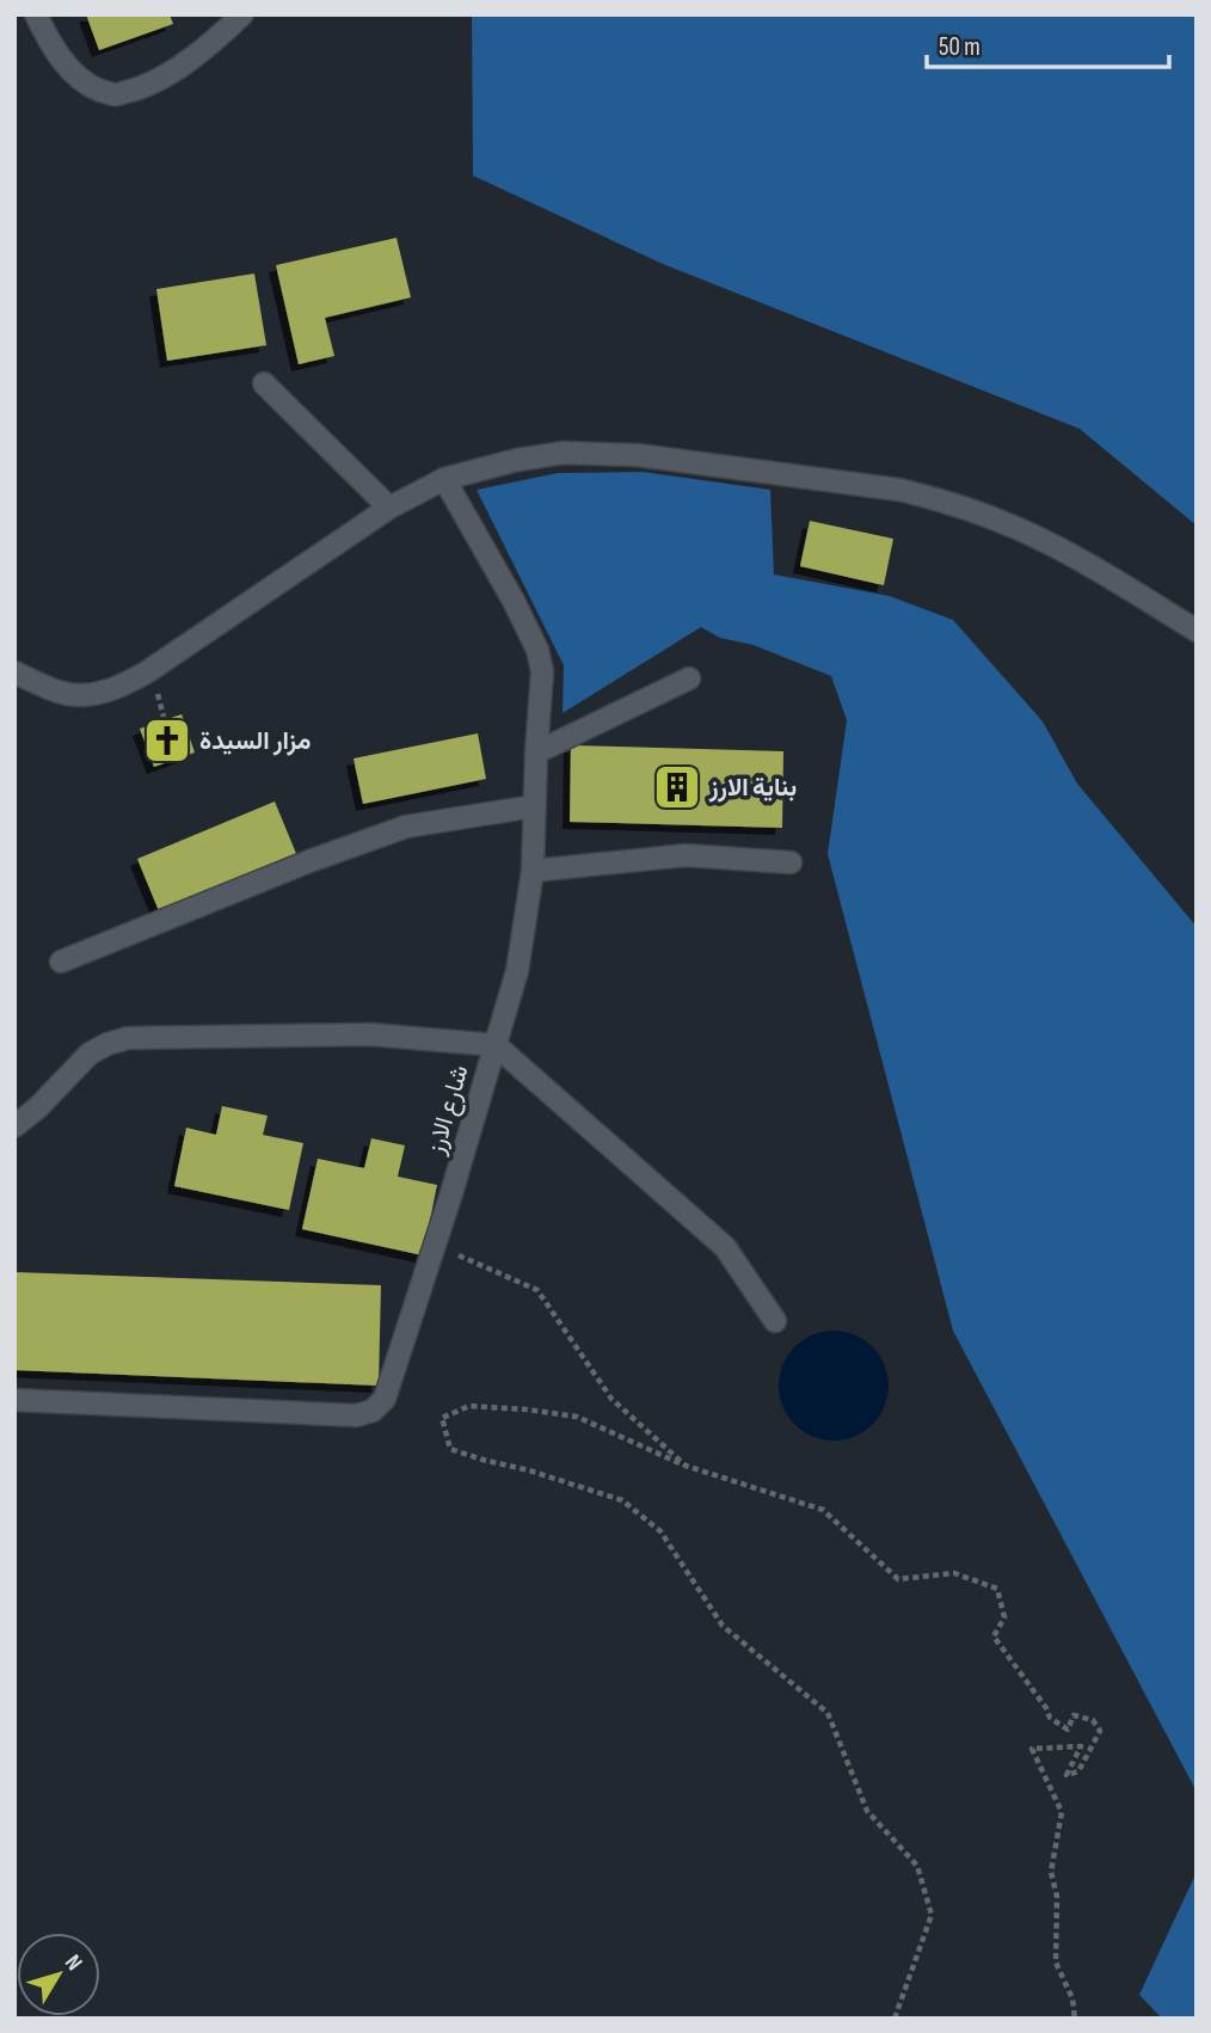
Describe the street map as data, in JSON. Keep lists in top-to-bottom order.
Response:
{
  "streets": {
    "street": ["شارع الارز"]
  },
  "places": {
    "church": ["مزار السيدة"],
    "building": ["بناية الارز"]
  },
  "scale_bar": "50 m",
  "north": "top right"
}
